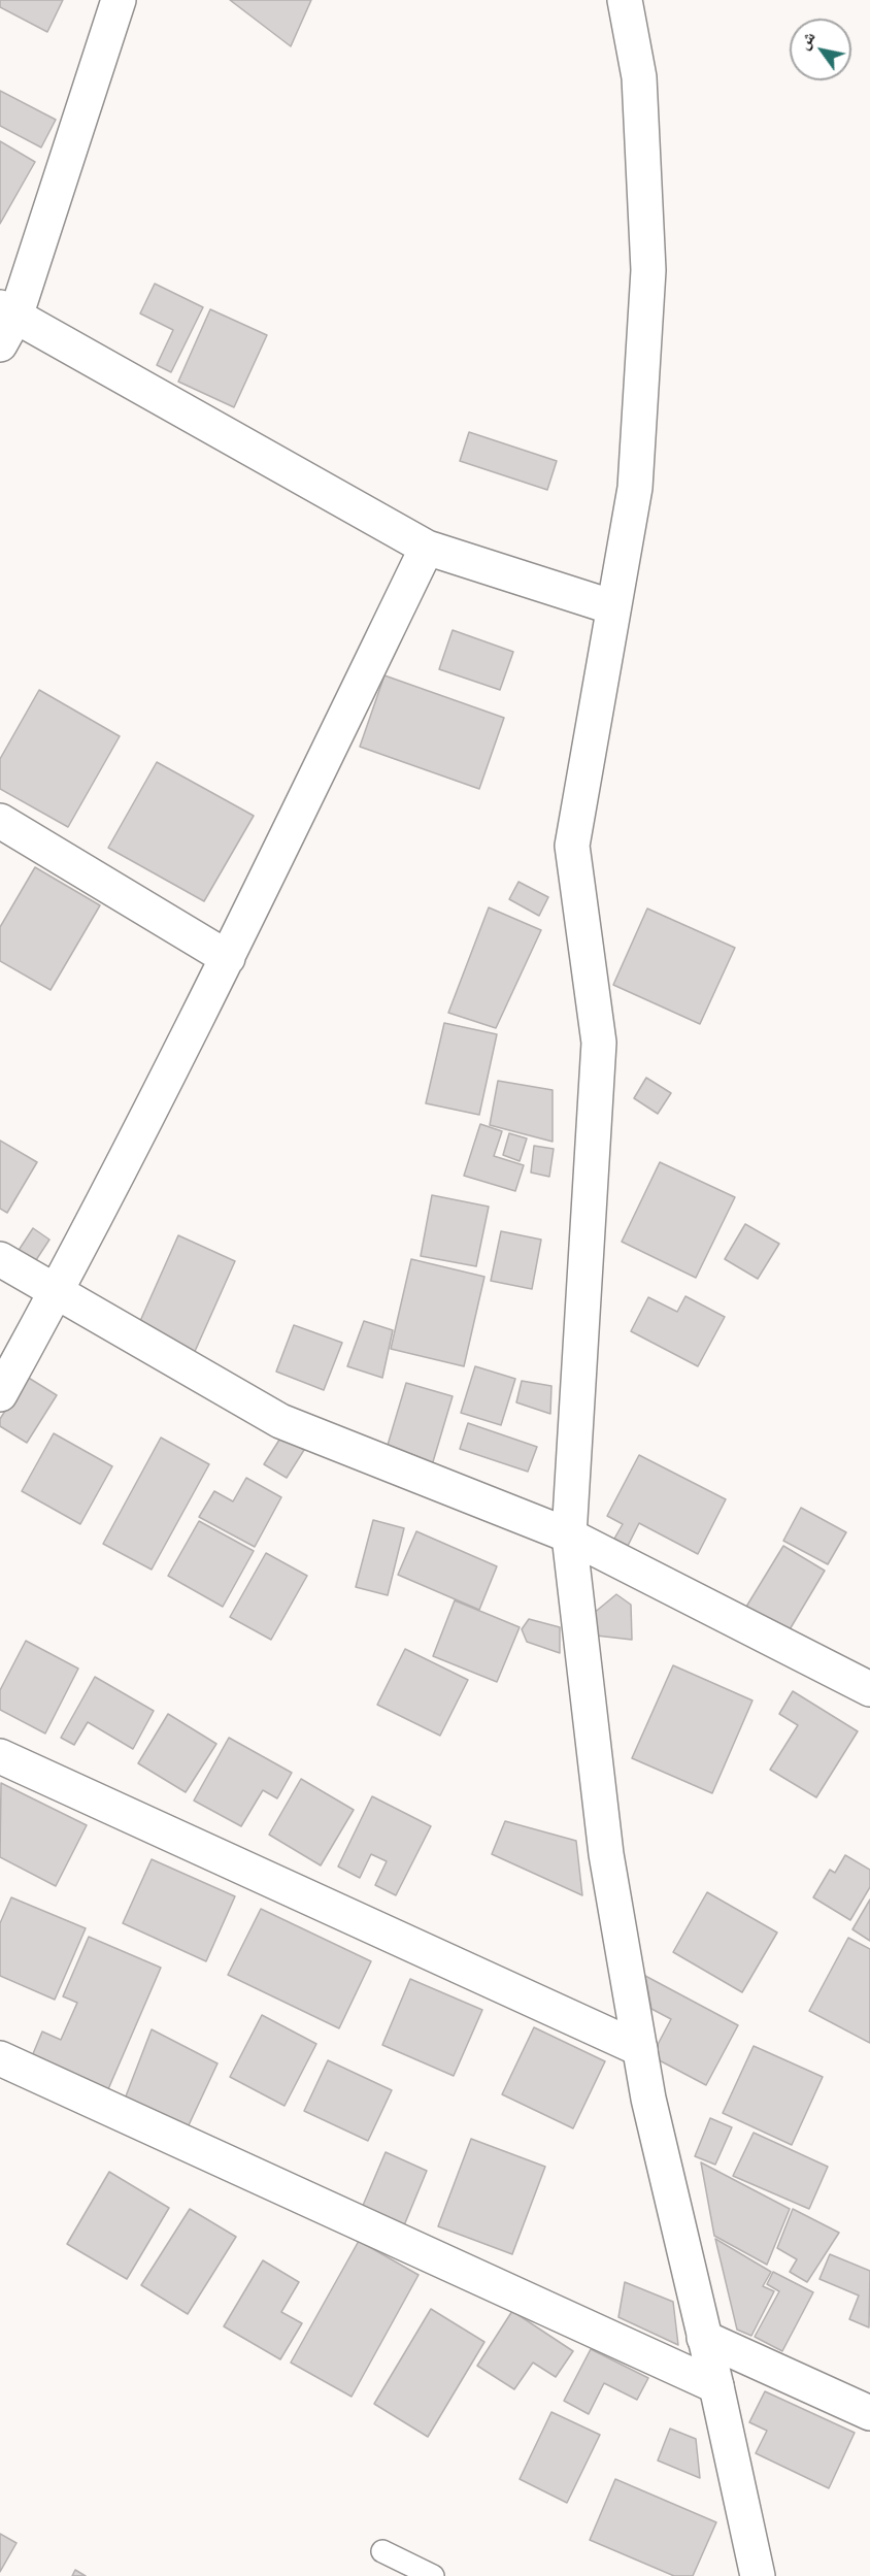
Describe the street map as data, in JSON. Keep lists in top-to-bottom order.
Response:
{
  "north": "top left"
}
